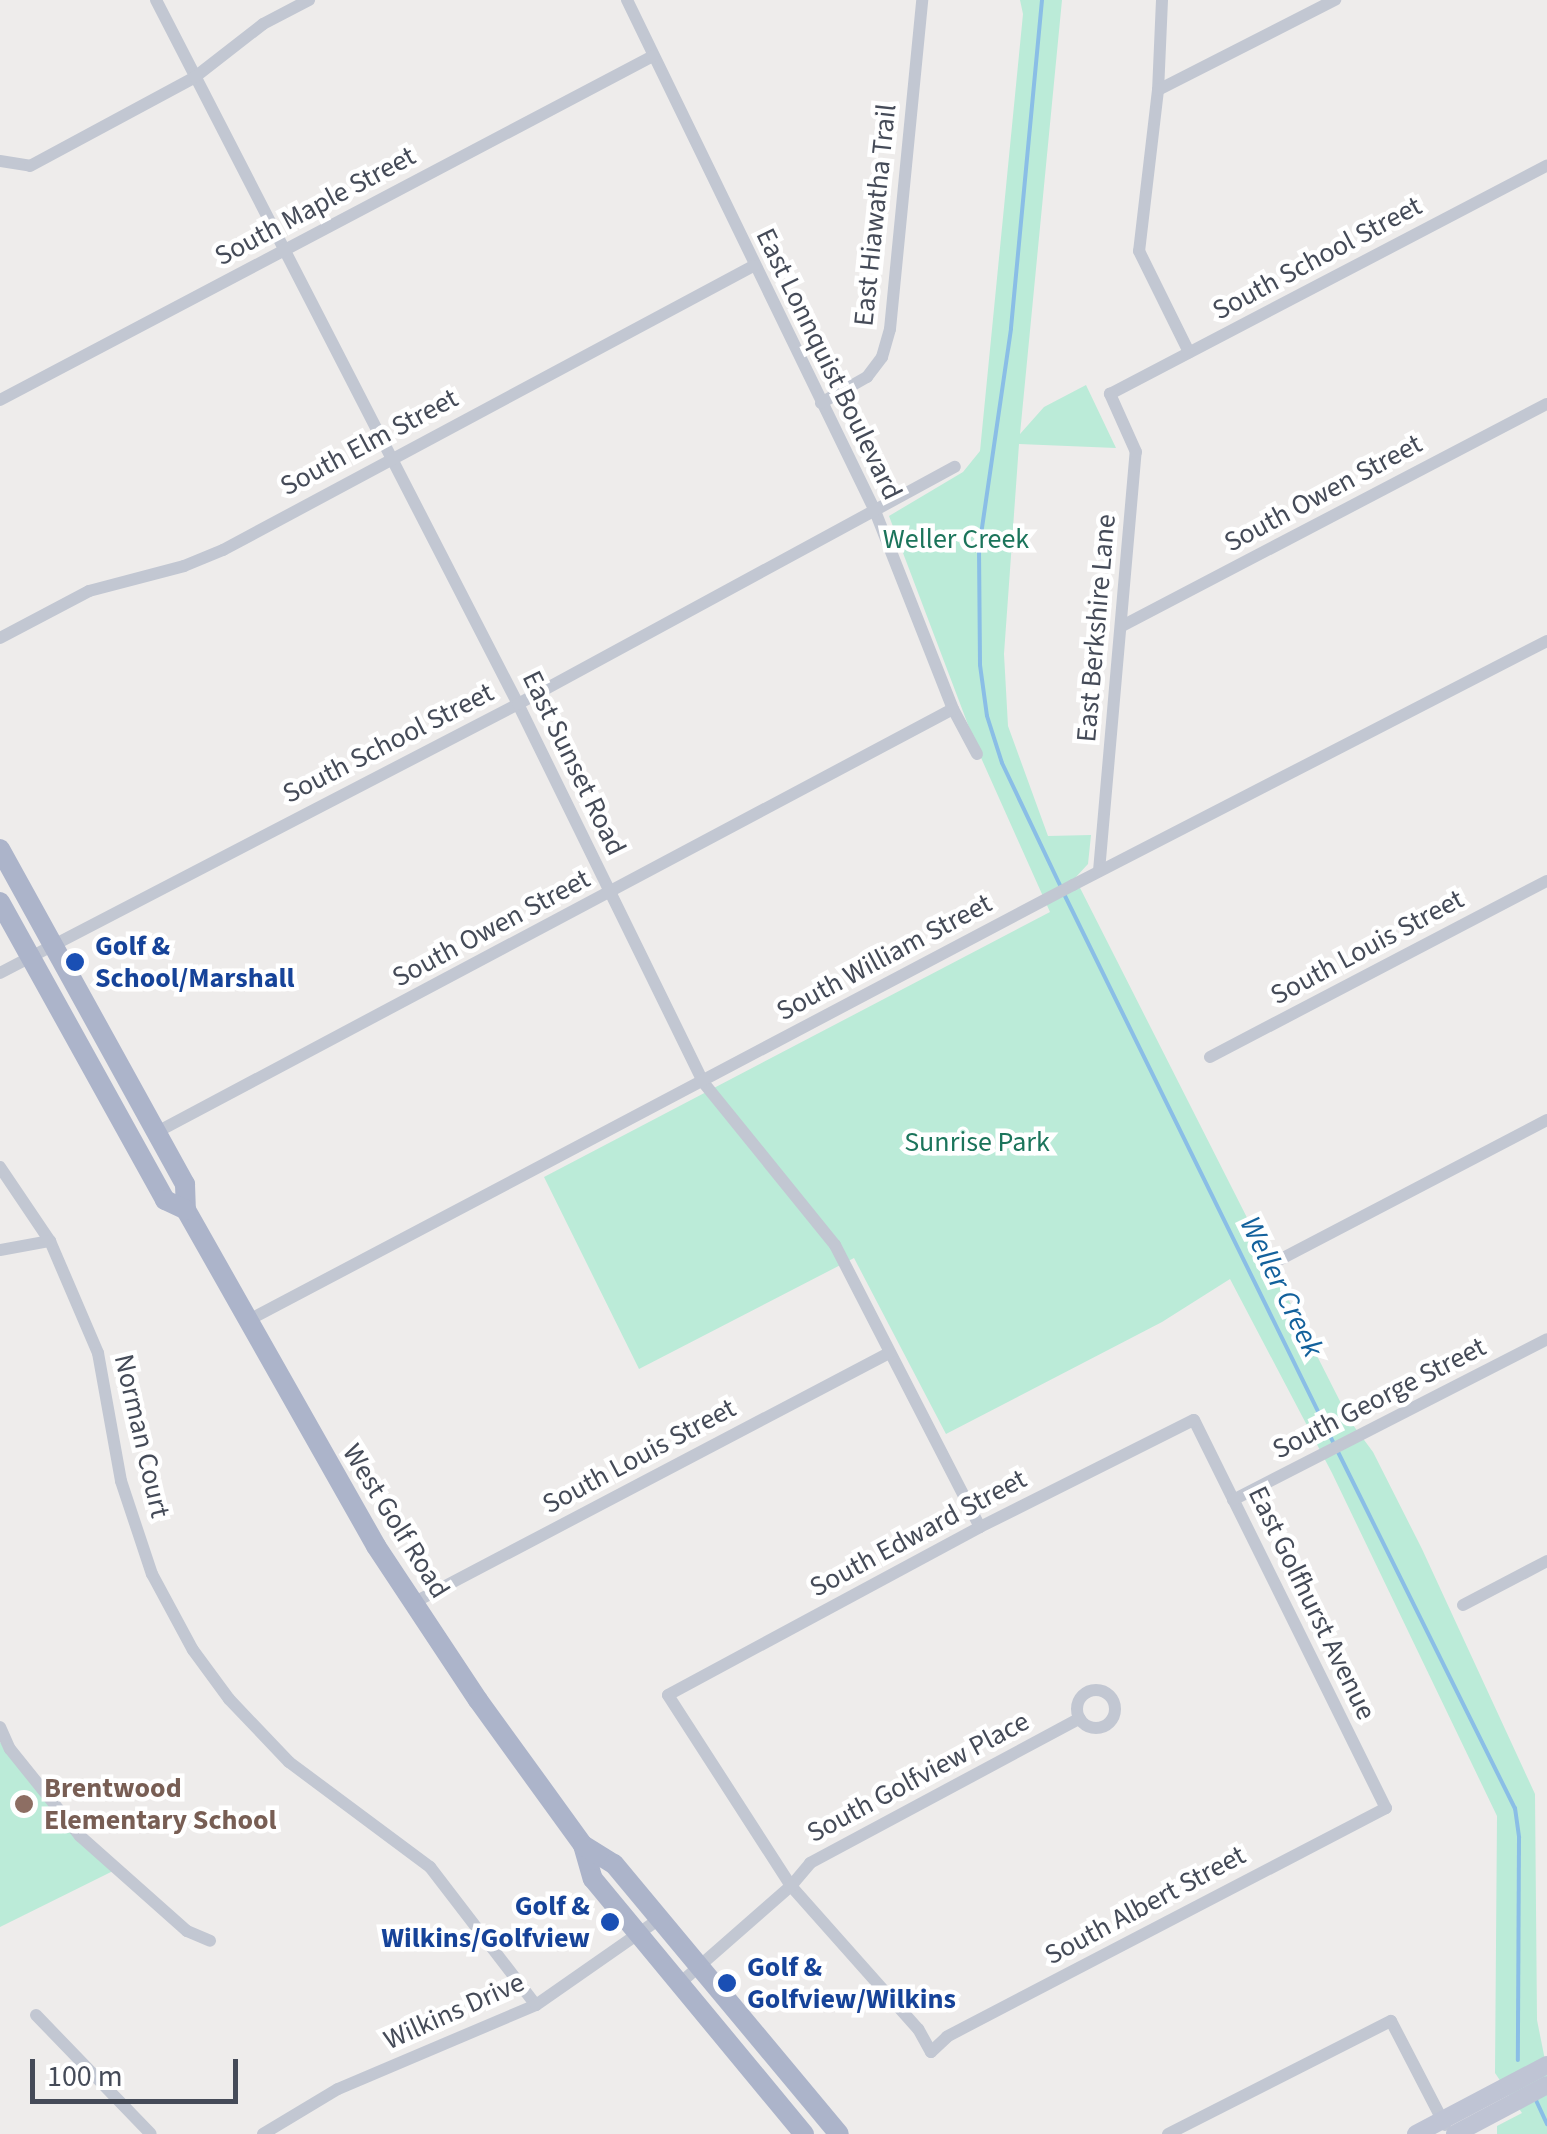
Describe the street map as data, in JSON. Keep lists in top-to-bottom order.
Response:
{
  "streets": {
    "main road": ["West Golf Road"],
    "street": [
      "South Maple Street",
      "East Hiawatha Trail",
      "South School Street",
      "East Lonnquist Boulevard",
      "South Elm Street",
      "South Owen Street",
      "East Berkshire Lane",
      "East Sunset Road",
      "South Louis Street",
      "South William Street",
      "South George Street",
      "Norman Court",
      "South Edward Street",
      "East Golfhurst Avenue",
      "South Golfview Place",
      "South Albert Street",
      "Wilkins Drive"
    ]
  },
  "crossings": [
    ["South Maple Street", "East Lonnquist Boulevard"],
    ["South Maple Street", "East Sunset Road"],
    ["East Hiawatha Trail", "East Lonnquist Boulevard"],
    ["South School Street", "East Lonnquist Boulevard"],
    ["South School Street", "East Berkshire Lane"],
    ["South School Street", "East Sunset Road"],
    ["South School Street", "West Golf Road"],
    ["East Lonnquist Boulevard", "South Elm Street"],
    ["East Lonnquist Boulevard", "South Owen Street"],
    ["South Elm Street", "East Sunset Road"],
    ["South Owen Street", "East Berkshire Lane"],
    ["South Owen Street", "East Sunset Road"],
    ["South Owen Street", "West Golf Road"],
    ["East Berkshire Lane", "South William Street"],
    ["East Sunset Road", "South Louis Street"],
    ["East Sunset Road", "South William Street"],
    ["East Sunset Road", "South Edward Street"],
    ["South Louis Street", "West Golf Road"],
    ["South William Street", "West Golf Road"],
    ["South George Street", "East Golfhurst Avenue"],
    ["Norman Court", "Wilkins Drive"],
    ["West Golf Road", "South Golfview Place"],
    ["West Golf Road", "Wilkins Drive"],
    ["South Edward Street", "East Golfhurst Avenue"],
    ["South Edward Street", "South Golfview Place"],
    ["South Edward Street", "South Albert Street"],
    ["East Golfhurst Avenue", "South Albert Street"],
    ["South Golfview Place", "South Albert Street"]
  ],
  "water": ["Weller Creek"],
  "parks": ["Weller Creek", "Sunrise Park"],
  "places": [
    "Golf & School/Marshall",
    "Brentwood Elementary School",
    "Golf & Wilkins/Golfview",
    "Golf & Golfview/Wilkins"
  ],
  "scale_bar": "100 m"
}
